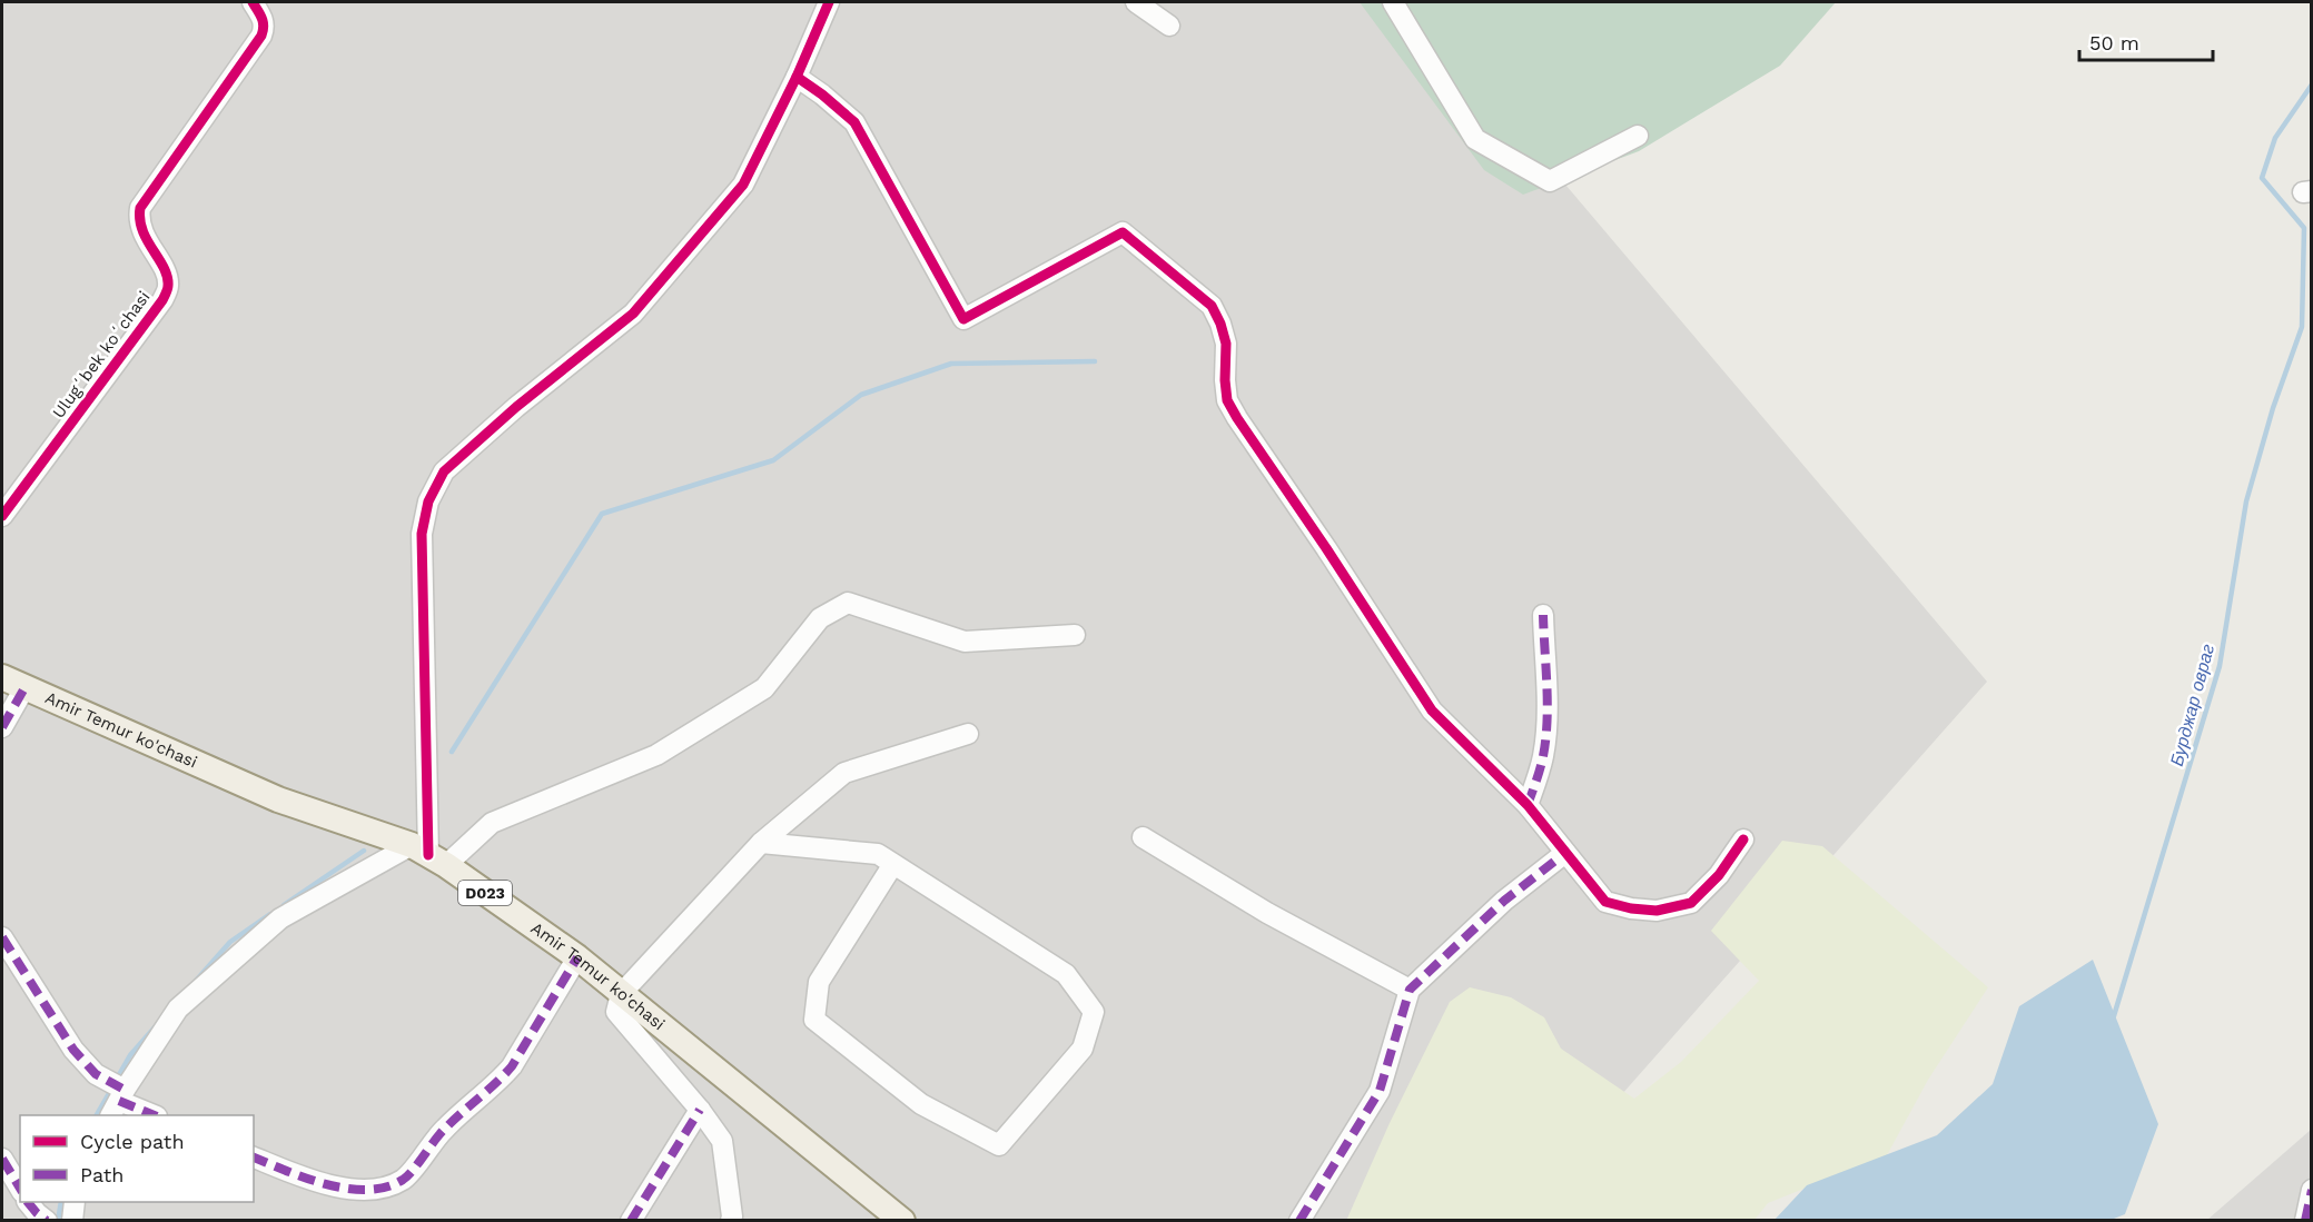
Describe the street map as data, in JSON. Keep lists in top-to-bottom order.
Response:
{
  "streets": {
    "main road": ["Amir Temur ko'chasi", "D023"],
    "street": ["Ulugʻbek koʻchasi"]
  },
  "water": ["Бурджар овраг"],
  "legend": ["Cycle path", "Path"],
  "scale_bar": "50 m"
}
